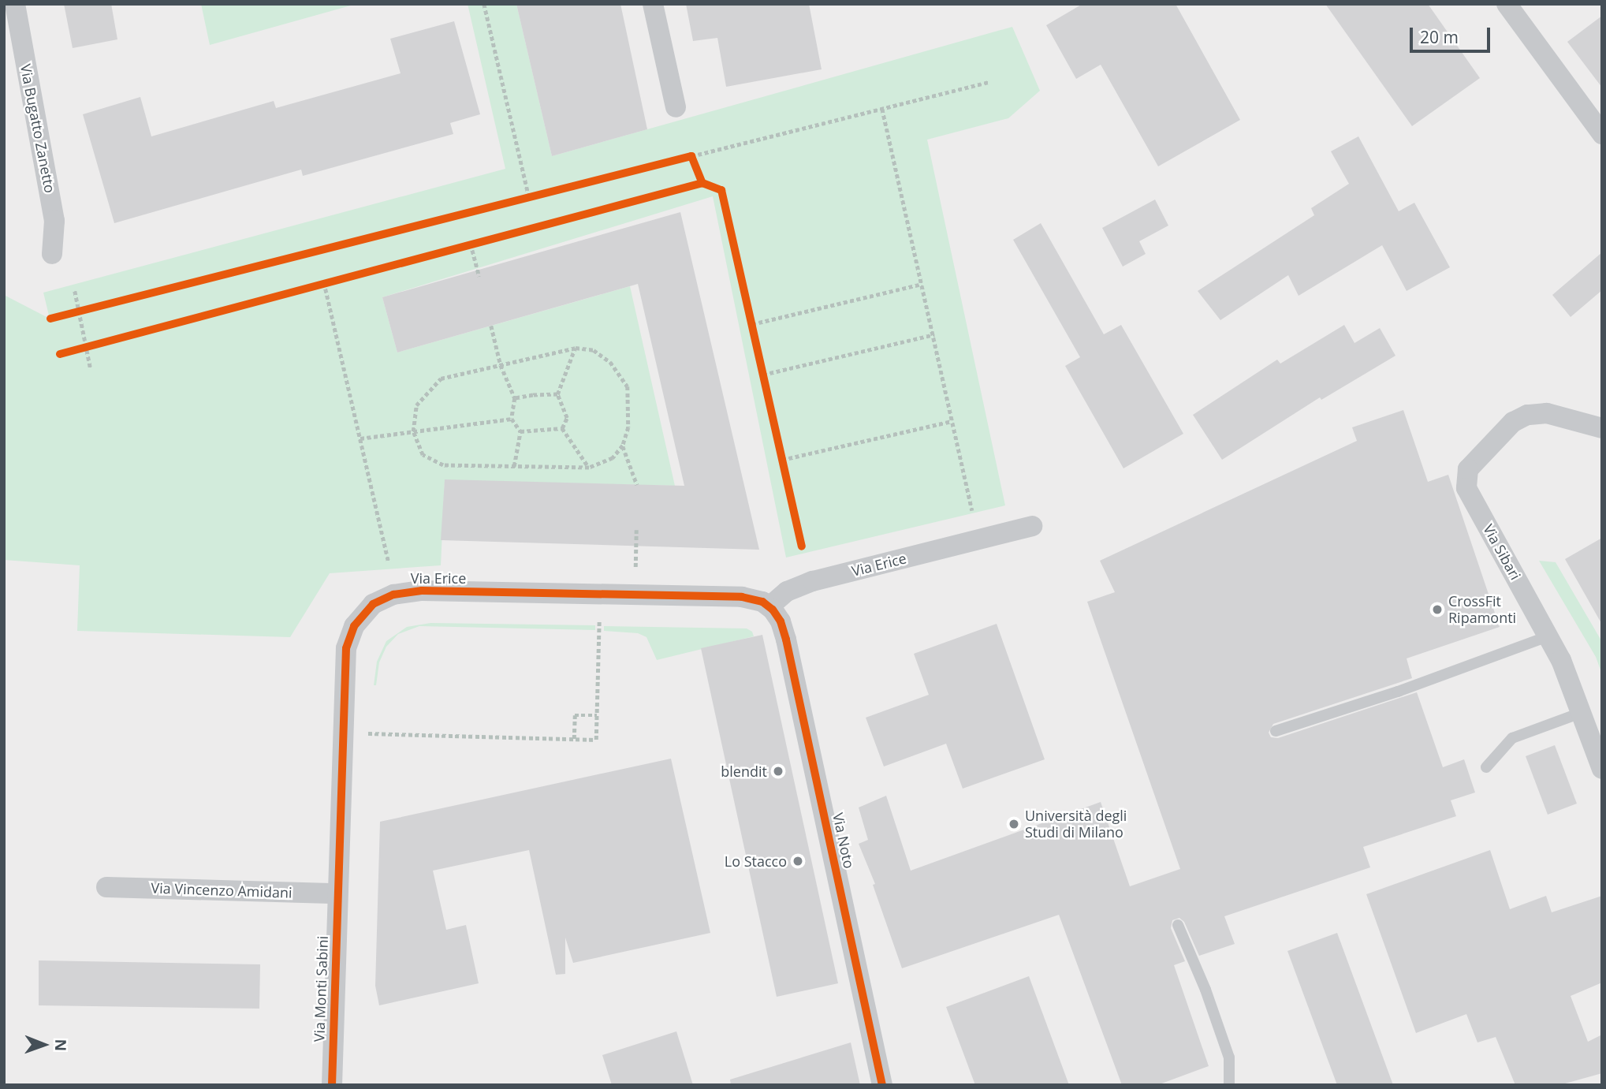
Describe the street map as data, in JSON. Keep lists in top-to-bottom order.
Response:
{
  "streets": {
    "street": [
      "Via Bugatto Zanetto",
      "Via Sibari",
      "Via Erice",
      "Via Noto",
      "Via Vincenzo Amidani",
      "Via Monti Sabini"
    ]
  },
  "crossings": [
    ["Via Erice", "Via Noto"],
    ["Via Erice", "Via Vincenzo Amidani"],
    ["Via Erice", "Via Monti Sabini"],
    ["Via Vincenzo Amidani", "Via Monti Sabini"]
  ],
  "places": [
    "CrossFit Ripamonti",
    "blendit",
    "Università degli Studi di Milano",
    "Lo Stacco"
  ],
  "scale_bar": "20 m",
  "north": "right"
}
